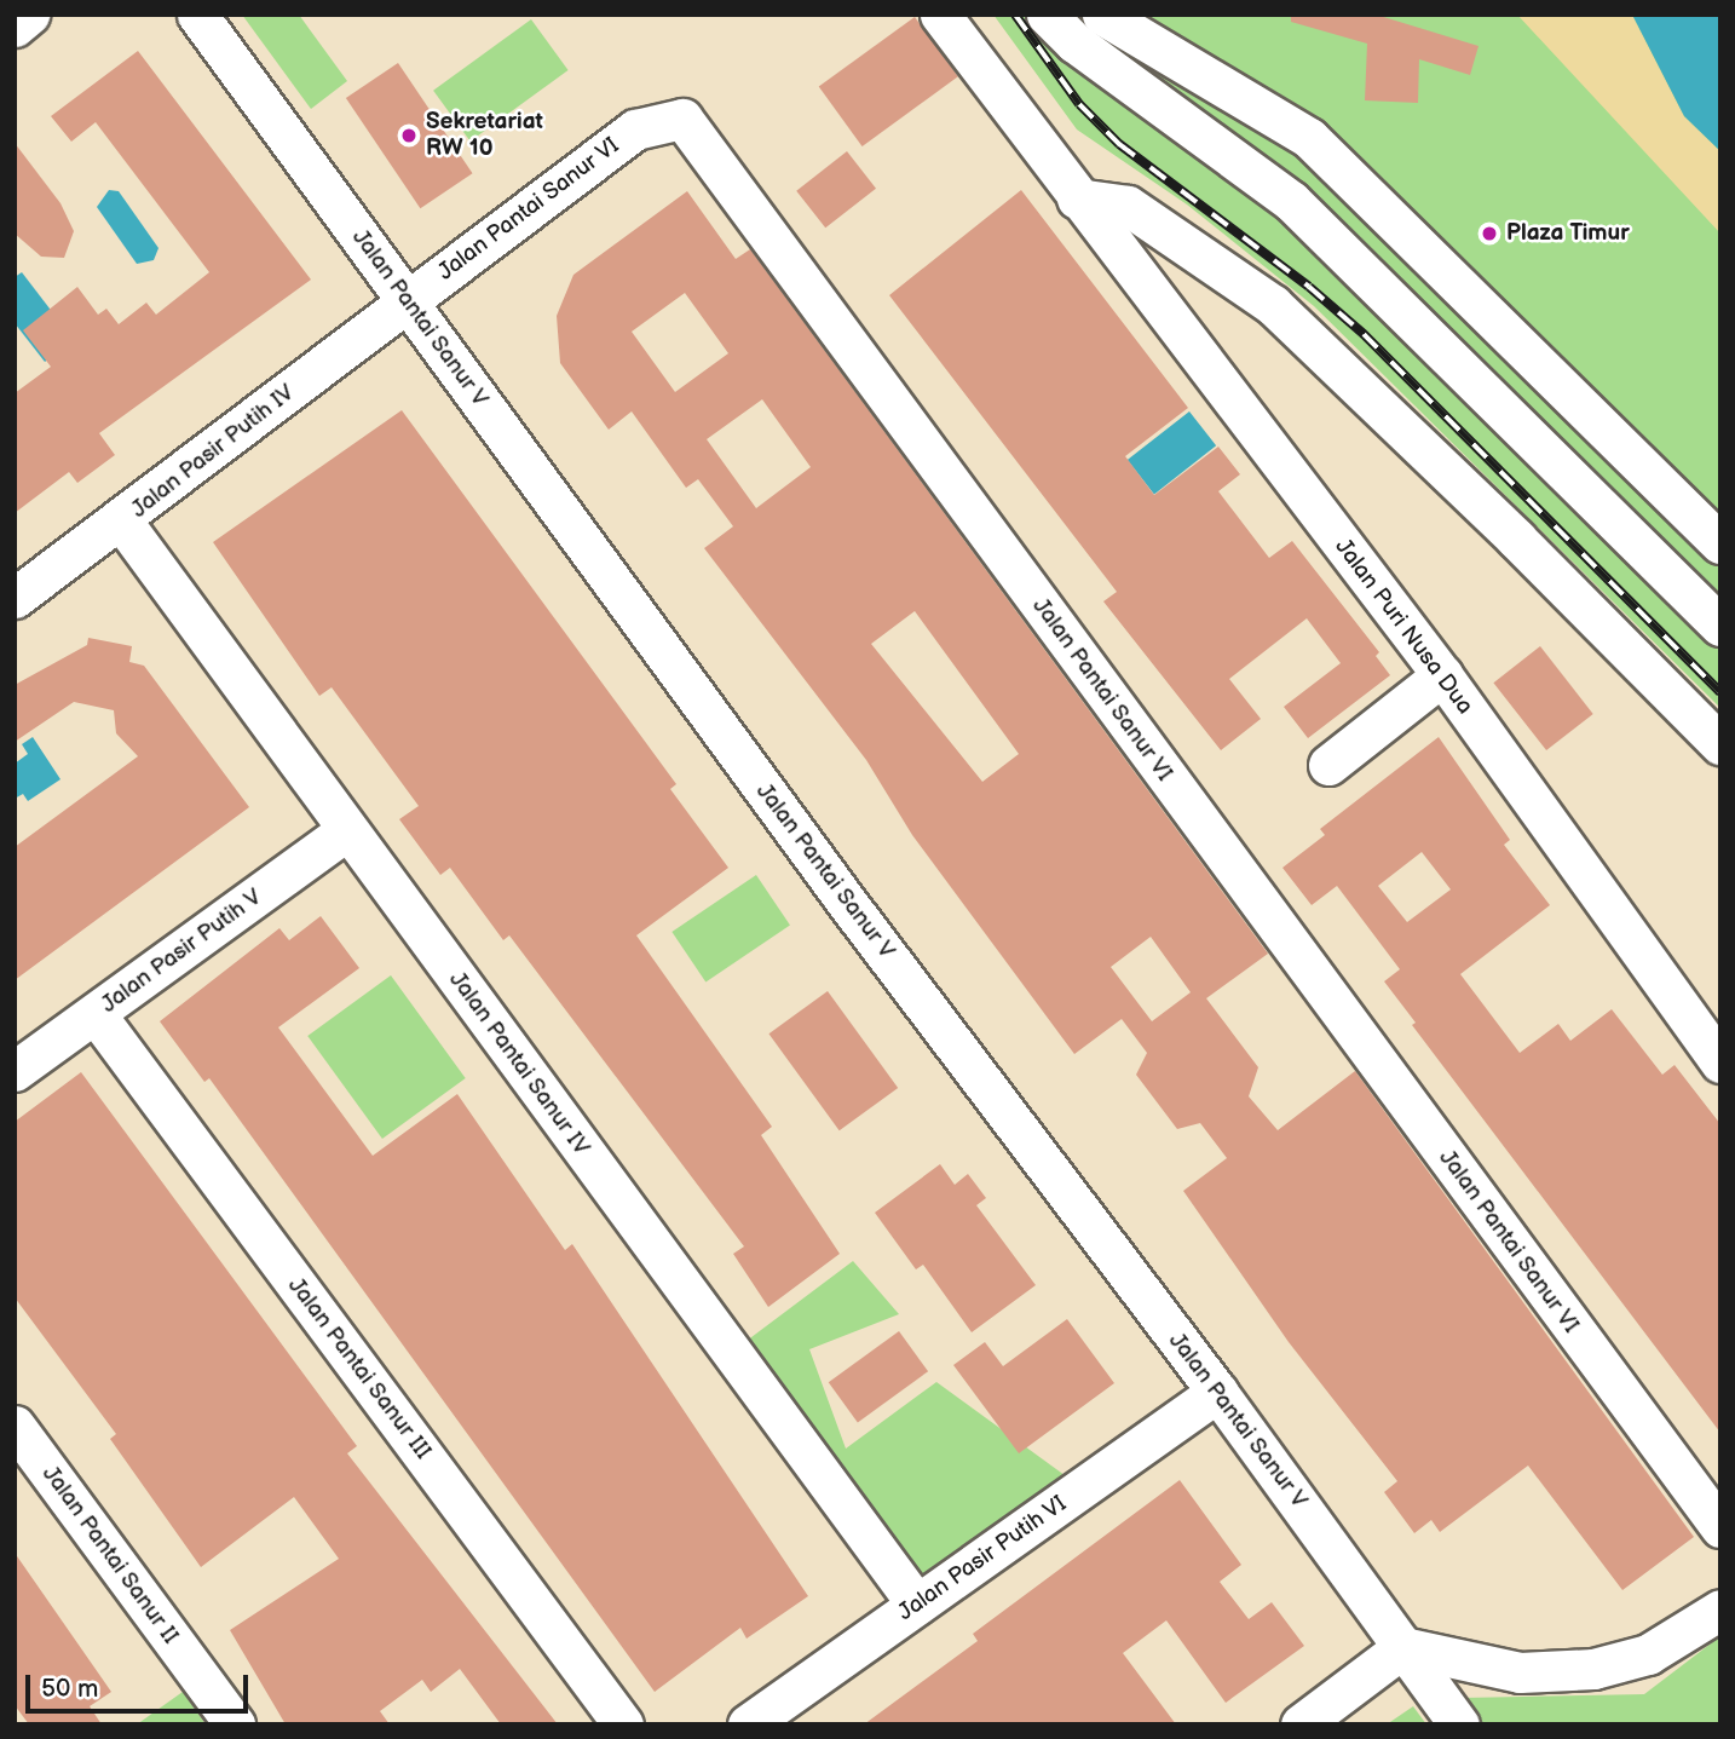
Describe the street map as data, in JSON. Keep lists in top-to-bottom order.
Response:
{
  "streets": {
    "street": [
      "Jalan Pantai Sanur VI",
      "Jalan Pantai Sanur V",
      "Jalan Pasir Putih IV",
      "Jalan Puri Nusa Dua",
      "Jalan Pasir Putih V",
      "Jalan Pantai Sanur IV",
      "Jalan Pantai Sanur III",
      "Jalan Pantai Sanur II",
      "Jalan Pasir Putih VI"
    ]
  },
  "crossings": [
    ["Jalan Pantai Sanur VI", "Jalan Pantai Sanur V"],
    ["Jalan Pantai Sanur VI", "Jalan Pasir Putih IV"],
    ["Jalan Pantai Sanur V", "Jalan Pasir Putih IV"],
    ["Jalan Pantai Sanur V", "Jalan Pasir Putih VI"],
    ["Jalan Pasir Putih IV", "Jalan Pantai Sanur IV"],
    ["Jalan Pasir Putih V", "Jalan Pantai Sanur IV"],
    ["Jalan Pasir Putih V", "Jalan Pantai Sanur III"],
    ["Jalan Pantai Sanur IV", "Jalan Pasir Putih VI"]
  ],
  "places": ["Sekretariat RW 10", "Plaza Timur"],
  "scale_bar": "50 m"
}
